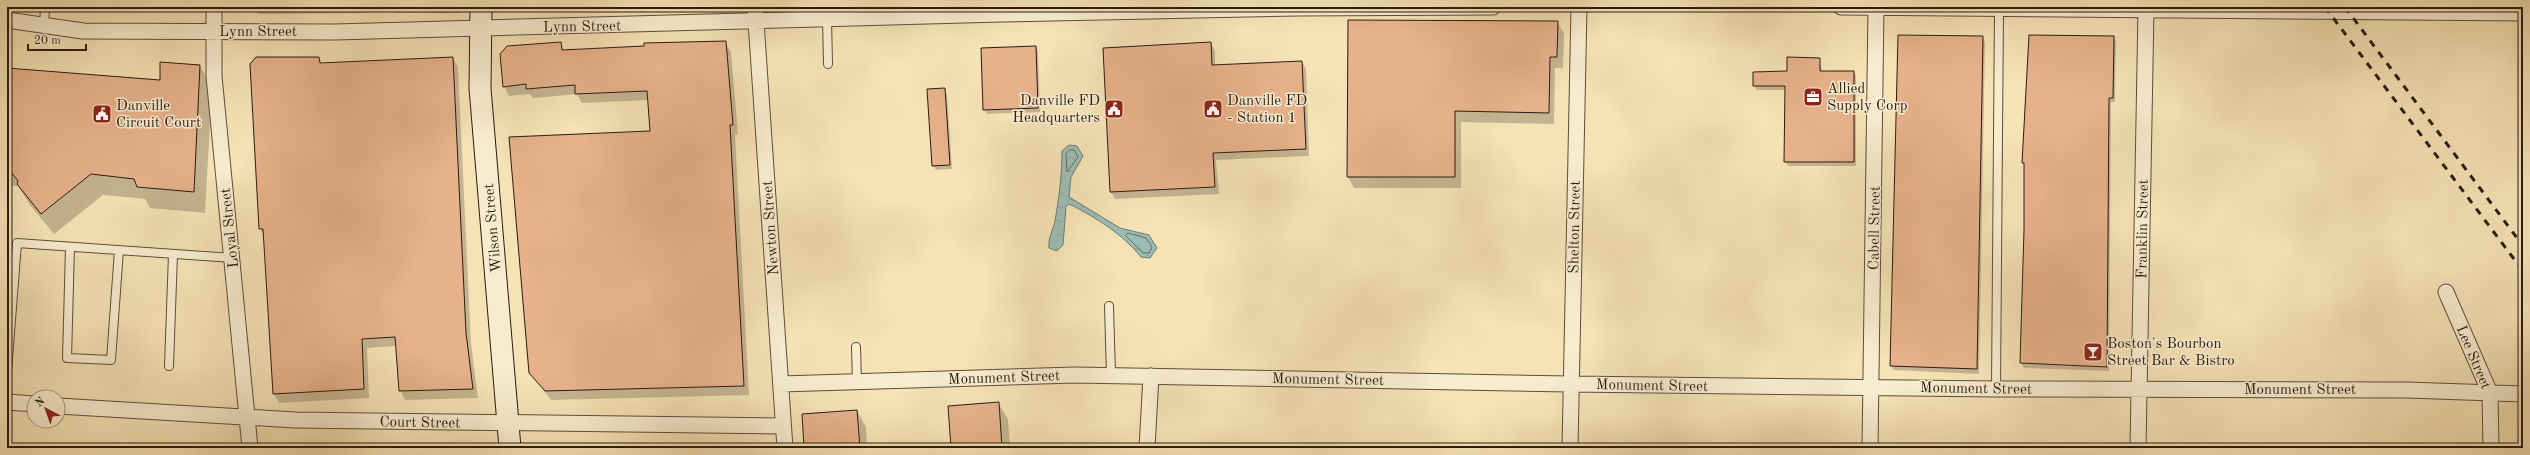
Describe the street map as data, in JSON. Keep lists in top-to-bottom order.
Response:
{
  "streets": {
    "street": [
      "Lynn Street",
      "Shelton Street",
      "Loyal Street",
      "Wilson Street",
      "Newton Street",
      "Cabell Street",
      "Franklin Street",
      "Lee Street",
      "Monument Street",
      "Court Street"
    ]
  },
  "crossings": [
    ["Lynn Street", "Loyal Street"],
    ["Lynn Street", "Wilson Street"],
    ["Lynn Street", "Newton Street"],
    ["Shelton Street", "Monument Street"],
    ["Loyal Street", "Court Street"],
    ["Wilson Street", "Court Street"],
    ["Newton Street", "Monument Street"],
    ["Newton Street", "Court Street"],
    ["Cabell Street", "Monument Street"],
    ["Franklin Street", "Monument Street"],
    ["Lee Street", "Monument Street"]
  ],
  "places": {
    "office": ["Allied Supply Corp"],
    "public building": ["Danville FD Headquarters", "Danville FD - Station 1", "Danville Circuit Court"],
    "bar": ["Boston's Bourbon Street Bar & Bistro"]
  },
  "scale_bar": "20 m",
  "north": "top left"
}
